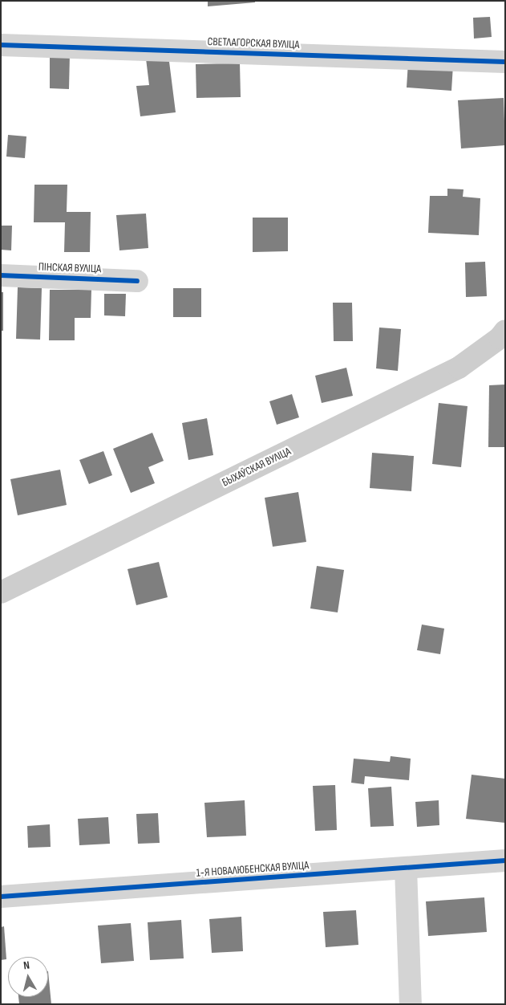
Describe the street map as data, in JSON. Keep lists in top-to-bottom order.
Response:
{
  "streets": {
    "main road": ["БЫХАЎСКАЯ ВУЛІЦА"],
    "street": ["СВЕТЛАГОРСКАЯ ВУЛІЦА", "ПІНСКАЯ ВУЛІЦА", "1-Я НОВАЛЮБЕНСКАЯ ВУЛІЦА"]
  },
  "north": "top"
}
